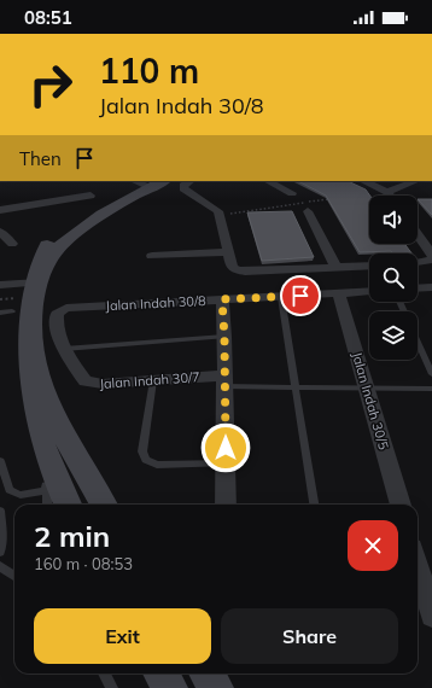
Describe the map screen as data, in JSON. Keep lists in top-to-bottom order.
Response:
{
  "streets": {
    "street": ["Jalan Indah 30/8", "Jalan Indah 30/7", "Jalan Indah 30/5"]
  },
  "crossings": [
    ["Jalan Indah 30/8", "Jalan Indah 30/7"],
    ["Jalan Indah 30/8", "Jalan Indah 30/5"]
  ],
  "page": {
    "status": "08:51",
    "turn": ["110 m", "Jalan Indah 30/8"],
    "then": "Then",
    "heading": ["2 min", "160 m · 08:53"],
    "buttons": ["Exit", "Share"]
  }
}
